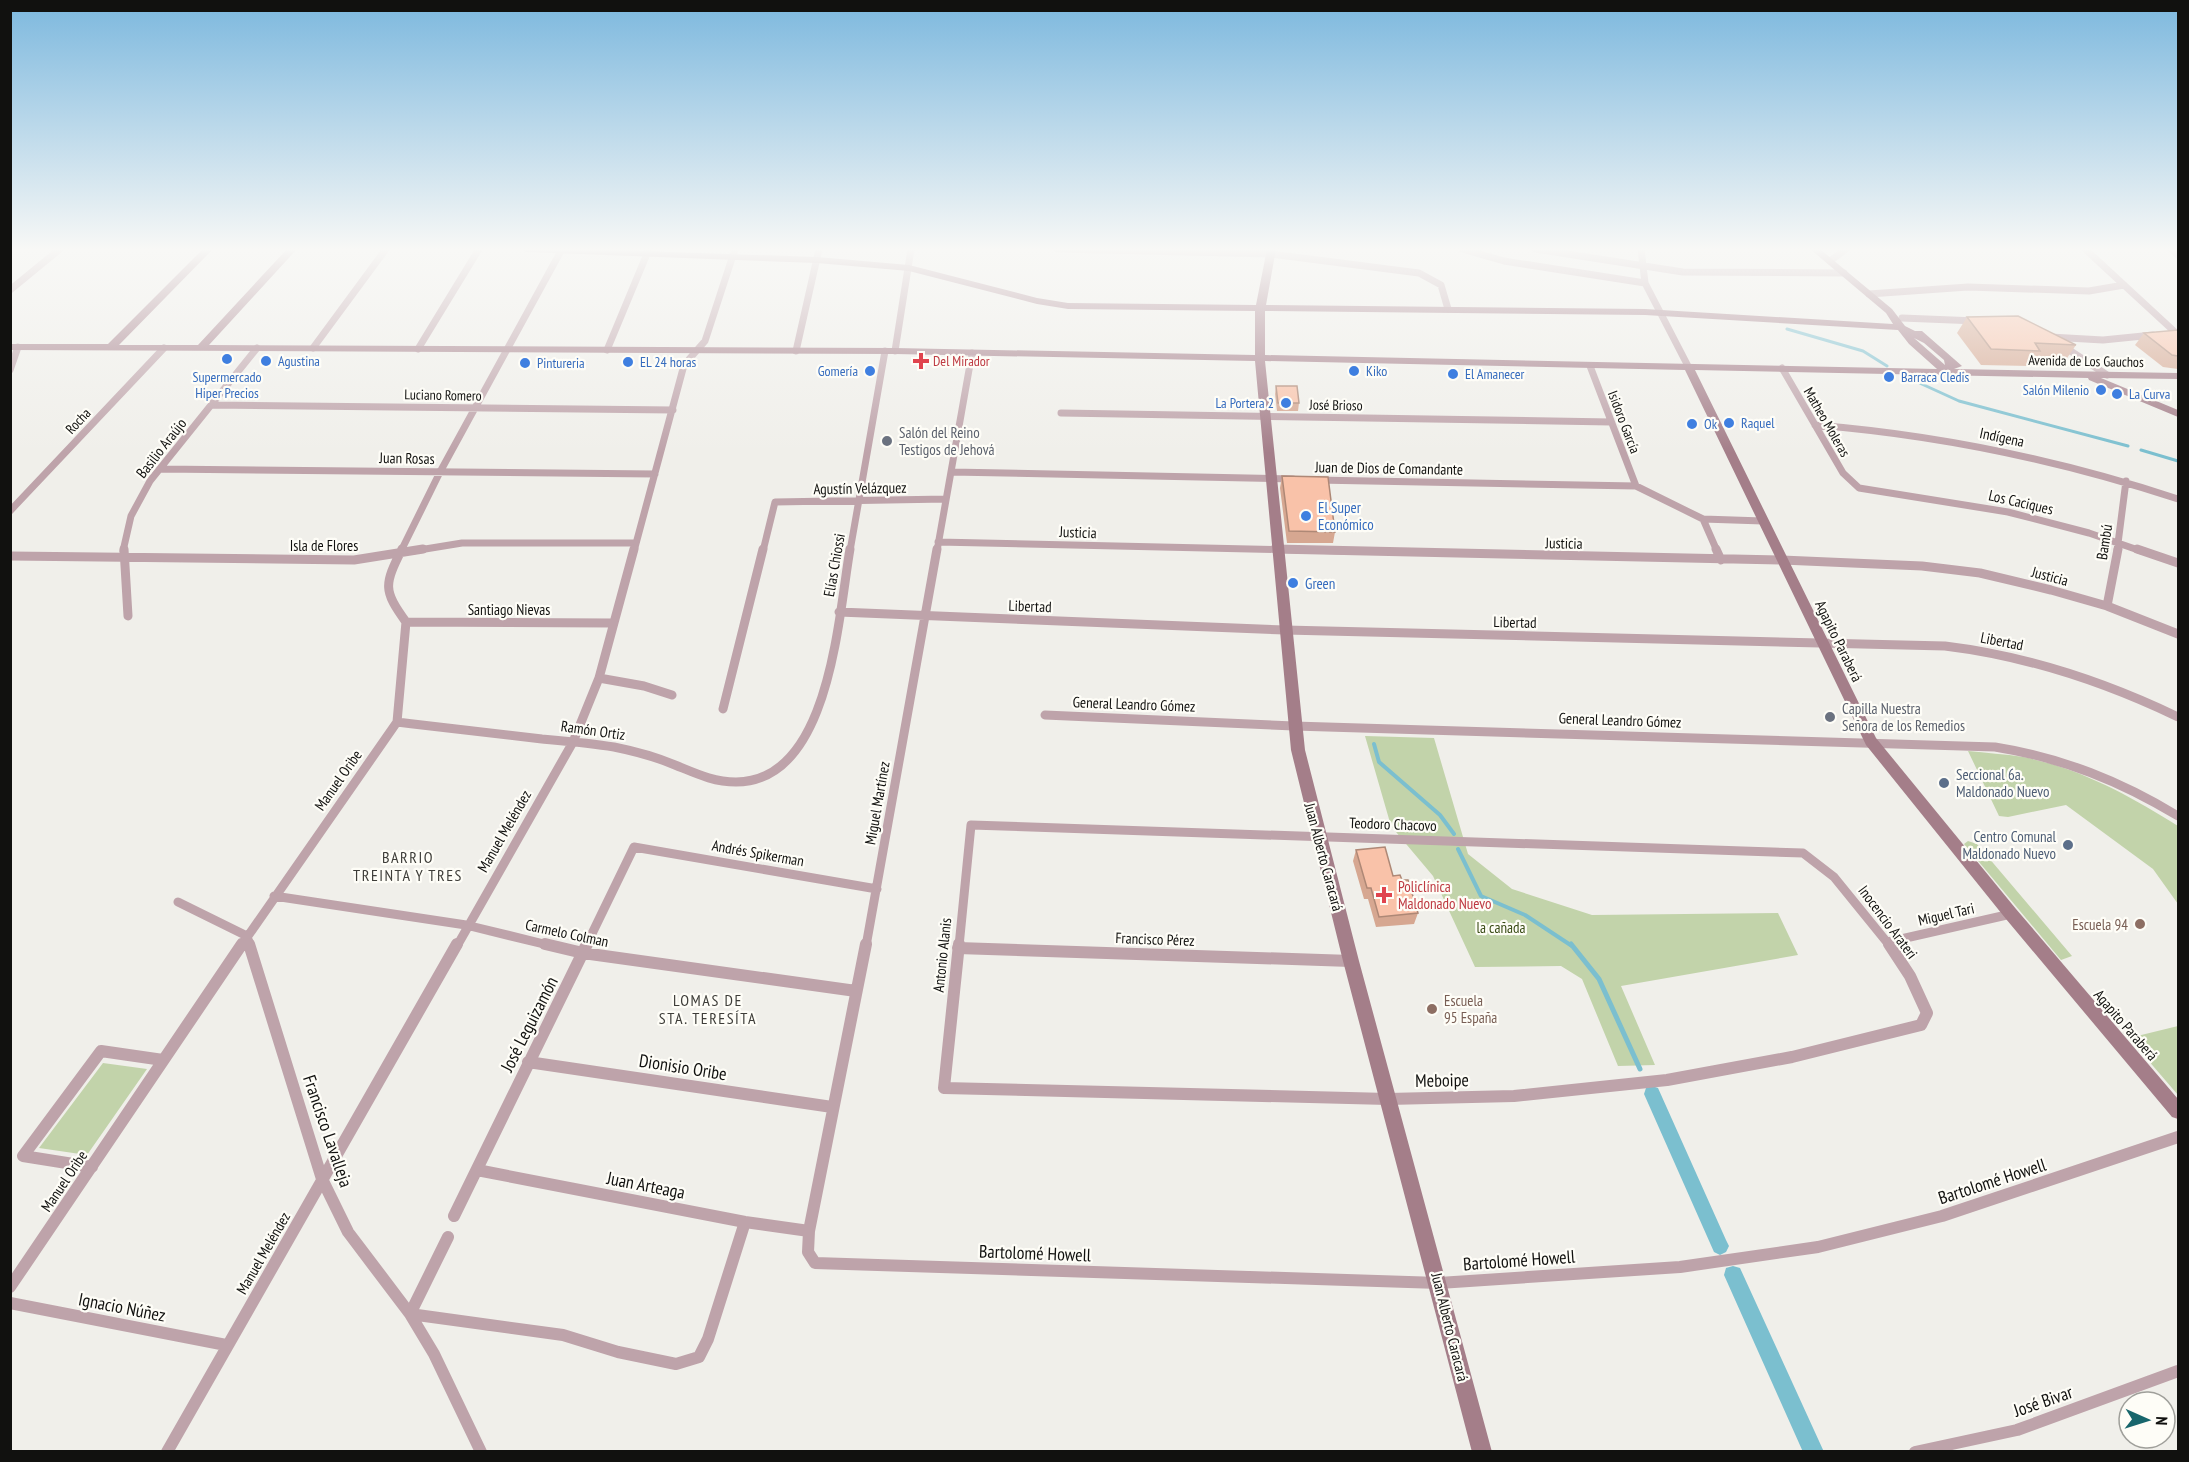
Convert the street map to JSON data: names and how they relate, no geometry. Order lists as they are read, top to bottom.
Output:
{
  "streets": {
    "street": [
      "Avenida de Los Gauchos",
      "Luciano Romero",
      "José Brioso",
      "Rocha",
      "Isidoro García",
      "Matheo Moleras",
      "Indígena",
      "Basilio Araújo",
      "Juan Rosas",
      "Juan de Dios de Comandante",
      "Agustín Velázquez",
      "Los Caciques",
      "Justicia",
      "Bambú",
      "Isla de Flores",
      "Elías Chiossi",
      "Libertad",
      "Santiago Nievas",
      "Agapito Paraberá",
      "General Leandro Gómez",
      "Ramón Ortiz",
      "Manuel Oribe",
      "Miguel Martínez",
      "Teodoro Chacovo",
      "Manuel Meléndez",
      "Andrés Spikerman",
      "Juan Alberto Caracará",
      "Miguel Tari",
      "Inocencio Arateri",
      "Carmelo Colman",
      "Francisco Pérez",
      "Antonio Alanis",
      "José Leguizamón",
      "Dionisio Oribe",
      "Meboipe",
      "Francisco Lavalleja",
      "Bartolomé Howell",
      "Juan Arteaga",
      "Ignacio Núñez",
      "José Bivar"
    ]
  },
  "crossings": [
    ["Avenida de Los Gauchos", "Rocha"],
    ["Avenida de Los Gauchos", "Isidoro García"],
    ["Avenida de Los Gauchos", "Matheo Moleras"],
    ["Avenida de Los Gauchos", "Basilio Araújo"],
    ["Avenida de Los Gauchos", "Elías Chiossi"],
    ["Avenida de Los Gauchos", "Agapito Paraberá"],
    ["Avenida de Los Gauchos", "Miguel Martínez"],
    ["Avenida de Los Gauchos", "Manuel Meléndez"],
    ["Avenida de Los Gauchos", "Juan Alberto Caracará"],
    ["Luciano Romero", "Basilio Araújo"],
    ["Luciano Romero", "Manuel Meléndez"],
    ["José Brioso", "Isidoro García"],
    ["José Brioso", "Juan Alberto Caracará"],
    ["Isidoro García", "Juan de Dios de Comandante"],
    ["Matheo Moleras", "Indígena"],
    ["Matheo Moleras", "Los Caciques"],
    ["Indígena", "Bambú"],
    ["Basilio Araújo", "Juan Rosas"],
    ["Basilio Araújo", "Isla de Flores"],
    ["Juan Rosas", "Manuel Meléndez"],
    ["Juan de Dios de Comandante", "Miguel Martínez"],
    ["Juan de Dios de Comandante", "Juan Alberto Caracará"],
    ["Agustín Velázquez", "Elías Chiossi"],
    ["Agustín Velázquez", "Miguel Martínez"],
    ["Los Caciques", "Bambú"],
    ["Justicia", "Bambú"],
    ["Justicia", "Agapito Paraberá"],
    ["Justicia", "Miguel Martínez"],
    ["Justicia", "Juan Alberto Caracará"],
    ["Isla de Flores", "Manuel Meléndez"],
    ["Elías Chiossi", "Libertad"],
    ["Elías Chiossi", "Ramón Ortiz"],
    ["Libertad", "Agapito Paraberá"],
    ["Libertad", "Miguel Martínez"],
    ["Libertad", "Juan Alberto Caracará"],
    ["Santiago Nievas", "Manuel Meléndez"],
    ["Agapito Paraberá", "General Leandro Gómez"],
    ["Agapito Paraberá", "Miguel Tari"],
    ["General Leandro Gómez", "Juan Alberto Caracará"],
    ["Ramón Ortiz", "Manuel Oribe"],
    ["Ramón Ortiz", "Manuel Meléndez"],
    ["Manuel Oribe", "Carmelo Colman"],
    ["Manuel Oribe", "Francisco Lavalleja"],
    ["Miguel Martínez", "Andrés Spikerman"],
    ["Miguel Martínez", "Carmelo Colman"],
    ["Miguel Martínez", "Dionisio Oribe"],
    ["Miguel Martínez", "Bartolomé Howell"],
    ["Miguel Martínez", "Juan Arteaga"],
    ["Teodoro Chacovo", "Juan Alberto Caracará"],
    ["Teodoro Chacovo", "Inocencio Arateri"],
    ["Teodoro Chacovo", "Antonio Alanis"],
    ["Manuel Meléndez", "Carmelo Colman"],
    ["Manuel Meléndez", "Francisco Lavalleja"],
    ["Manuel Meléndez", "Ignacio Núñez"],
    ["Andrés Spikerman", "José Leguizamón"],
    ["Juan Alberto Caracará", "Francisco Pérez"],
    ["Juan Alberto Caracará", "Meboipe"],
    ["Juan Alberto Caracará", "Bartolomé Howell"],
    ["Miguel Tari", "Inocencio Arateri"],
    ["Inocencio Arateri", "Meboipe"],
    ["Carmelo Colman", "José Leguizamón"],
    ["Francisco Pérez", "Antonio Alanis"],
    ["Antonio Alanis", "Meboipe"],
    ["José Leguizamón", "Dionisio Oribe"],
    ["José Leguizamón", "Juan Arteaga"]
  ],
  "districts": ["BARRIO TREINTA Y TRES", "LOMAS DE STA. TERESÍTA"],
  "parks": ["la cañada"],
  "places": {
    "other": [
      "Supermercado Hiper Precios",
      "Agustina",
      "EL 24 horas",
      "Pintureria",
      "Gomería",
      "Kiko",
      "El Amanecer",
      "Barraca Cledis",
      "Salón Milenio",
      "La Curva",
      "La Portera 2",
      "Raquel",
      "Ok",
      "Salón del Reino Testigos de Jehová",
      "El Super Económico",
      "Green",
      "Capilla Nuestra Señora de los Remedios",
      "Seccional 6a. Maldonado Nuevo",
      "Centro Comunal Maldonado Nuevo",
      "Escuela 94",
      "Escuela 95 España"
    ],
    "health": ["Del Mirador", "Policlínica Maldonado Nuevo"]
  },
  "north": "right"
}
